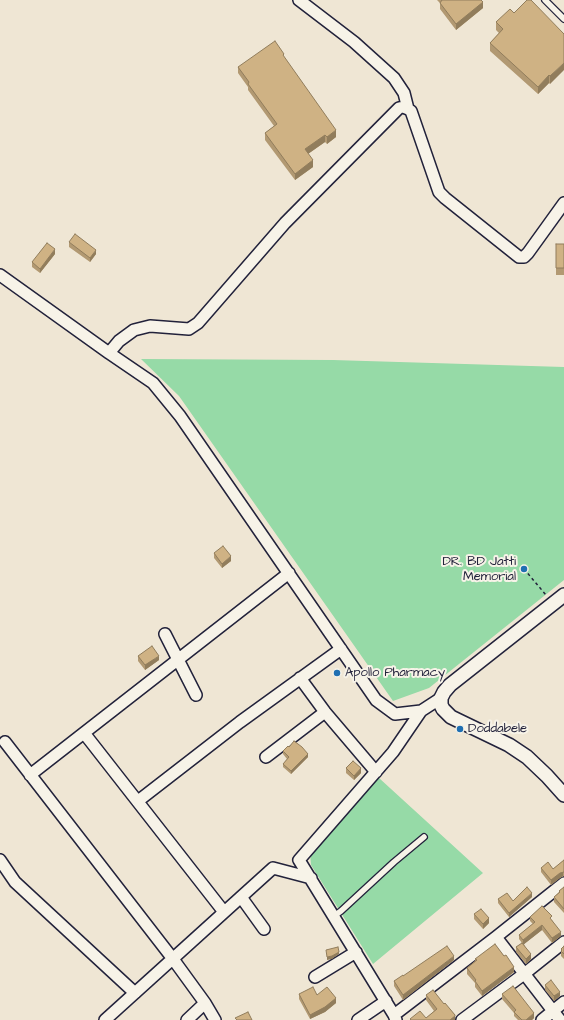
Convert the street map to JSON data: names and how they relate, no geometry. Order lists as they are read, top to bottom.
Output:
{
  "places": ["DR. BD Jatti Memorial", "Apollo Pharmacy", "Doddabele"]
}
